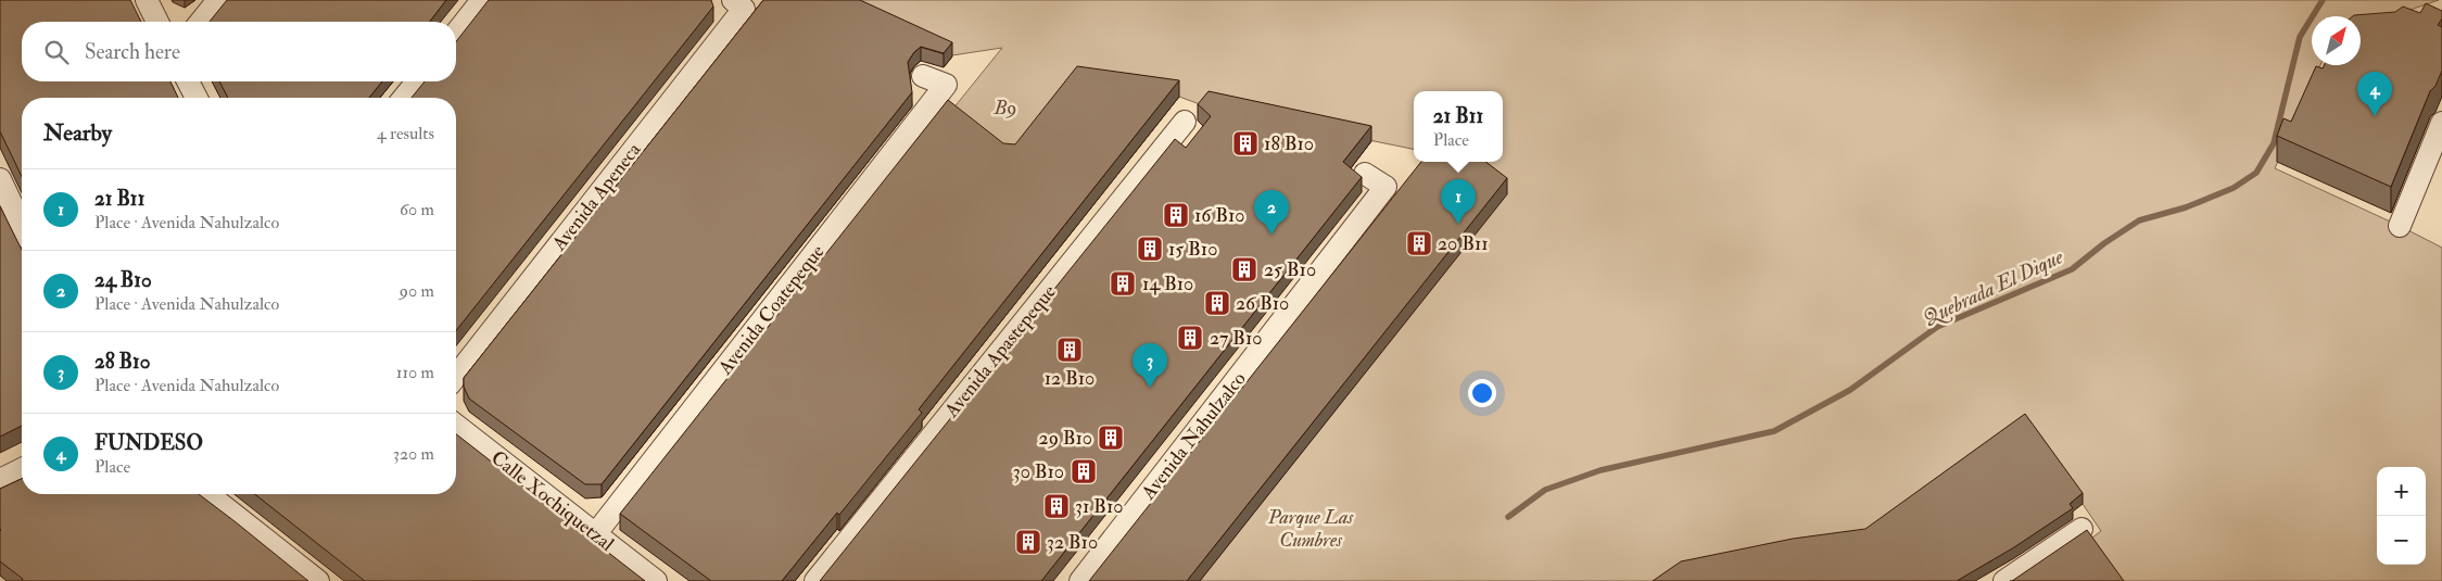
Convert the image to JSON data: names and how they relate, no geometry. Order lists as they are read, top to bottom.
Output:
{
  "streets": {
    "street": [
      "Avenida Apeneca",
      "Avenida Coatepeque",
      "Avenida Apastepeque",
      "Avenida Nahulzalco",
      "Calle Xochiquetzal"
    ]
  },
  "crossings": [
    ["Avenida Coatepeque", "Calle Xochiquetzal"]
  ],
  "water": ["Quebrada El Dique"],
  "parks": ["B9", "Parque Las Cumbres"],
  "places": {
    "building": [
      "18 B10",
      "16 B10",
      "20 B11",
      "15 B10",
      "25 B10",
      "14 B10",
      "26 B10",
      "27 B10",
      "12 B10",
      "29 B10",
      "30 B10",
      "31 B10",
      "32 B10"
    ]
  },
  "north": "top right",
  "page": {
    "search": "Search here",
    "pins": [
      "4",
      "1",
      "2",
      "3"
    ],
    "popup": ["21 B11", "Place"],
    "heading": ["Nearby", "4 results"],
    "list": [
      {
        "mark": "1",
        "name": "21 B11",
        "note": "Place · Avenida Nahulzalco",
        "value": "60 m"
      },
      {
        "mark": "2",
        "name": "24 B10",
        "note": "Place · Avenida Nahulzalco",
        "value": "90 m"
      },
      {
        "mark": "3",
        "name": "28 B10",
        "note": "Place · Avenida Nahulzalco",
        "value": "110 m"
      },
      {
        "mark": "4",
        "name": "FUNDESO",
        "note": "Place",
        "value": "320 m"
      }
    ],
    "map_buttons": ["+", "−"]
  }
}
